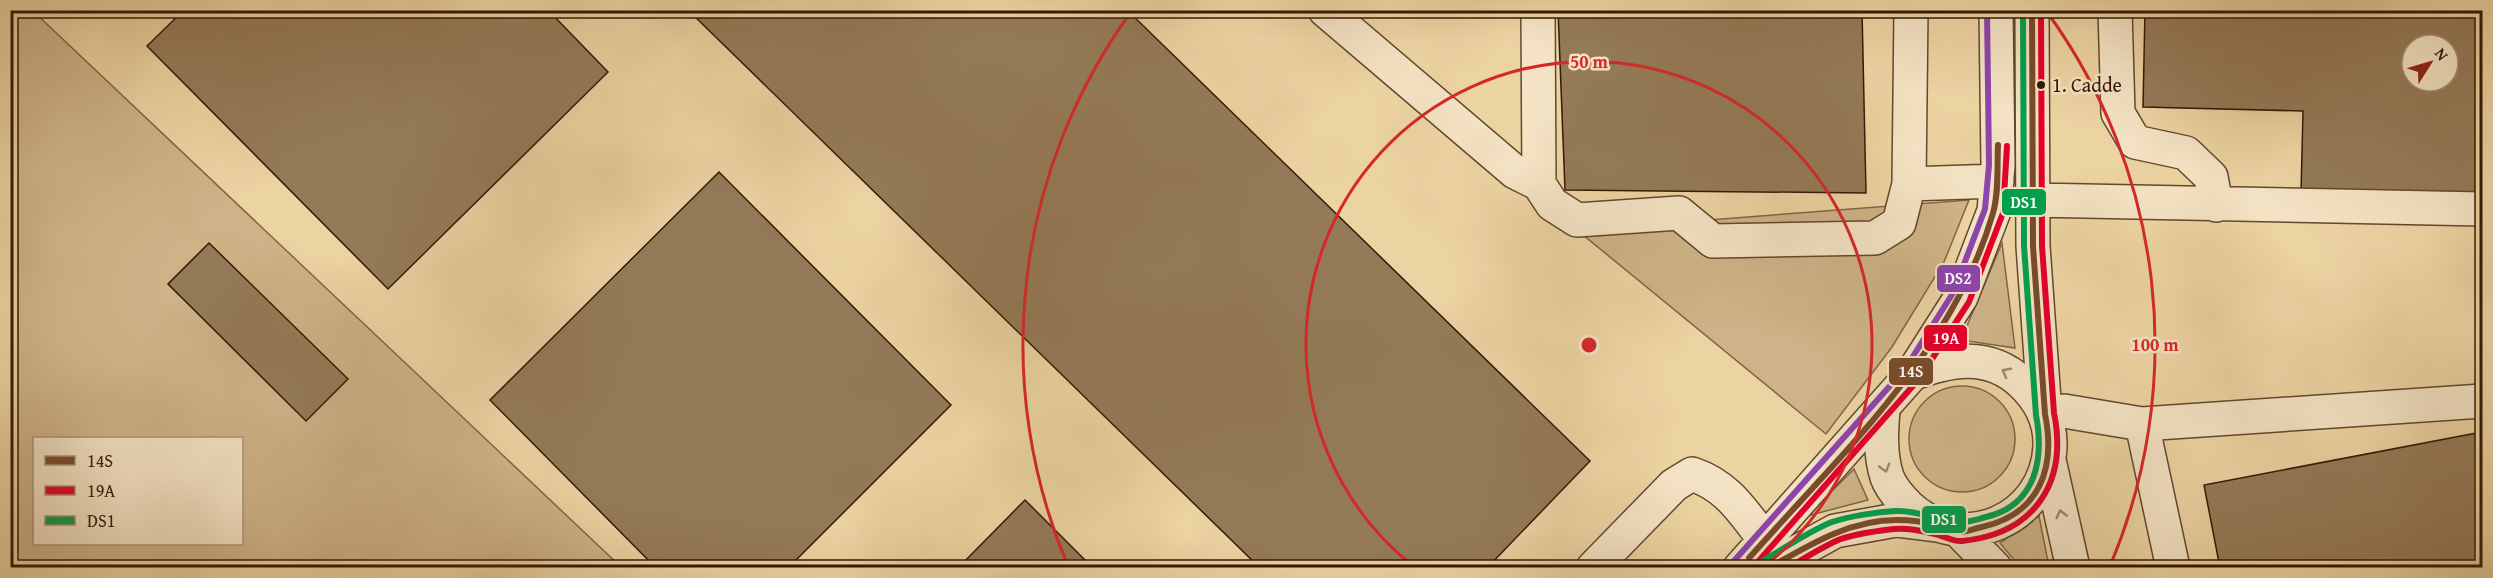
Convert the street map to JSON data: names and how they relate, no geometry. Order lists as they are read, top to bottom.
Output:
{
  "places": ["1. Cadde"],
  "lines": [
    "transit line 14S",
    "transit line 19A",
    "transit line DS1",
    "transit line DS2"
  ],
  "legend": ["14S", "19A", "DS1"],
  "north": "top right",
  "rings": ["50 m", "100 m"]
}
